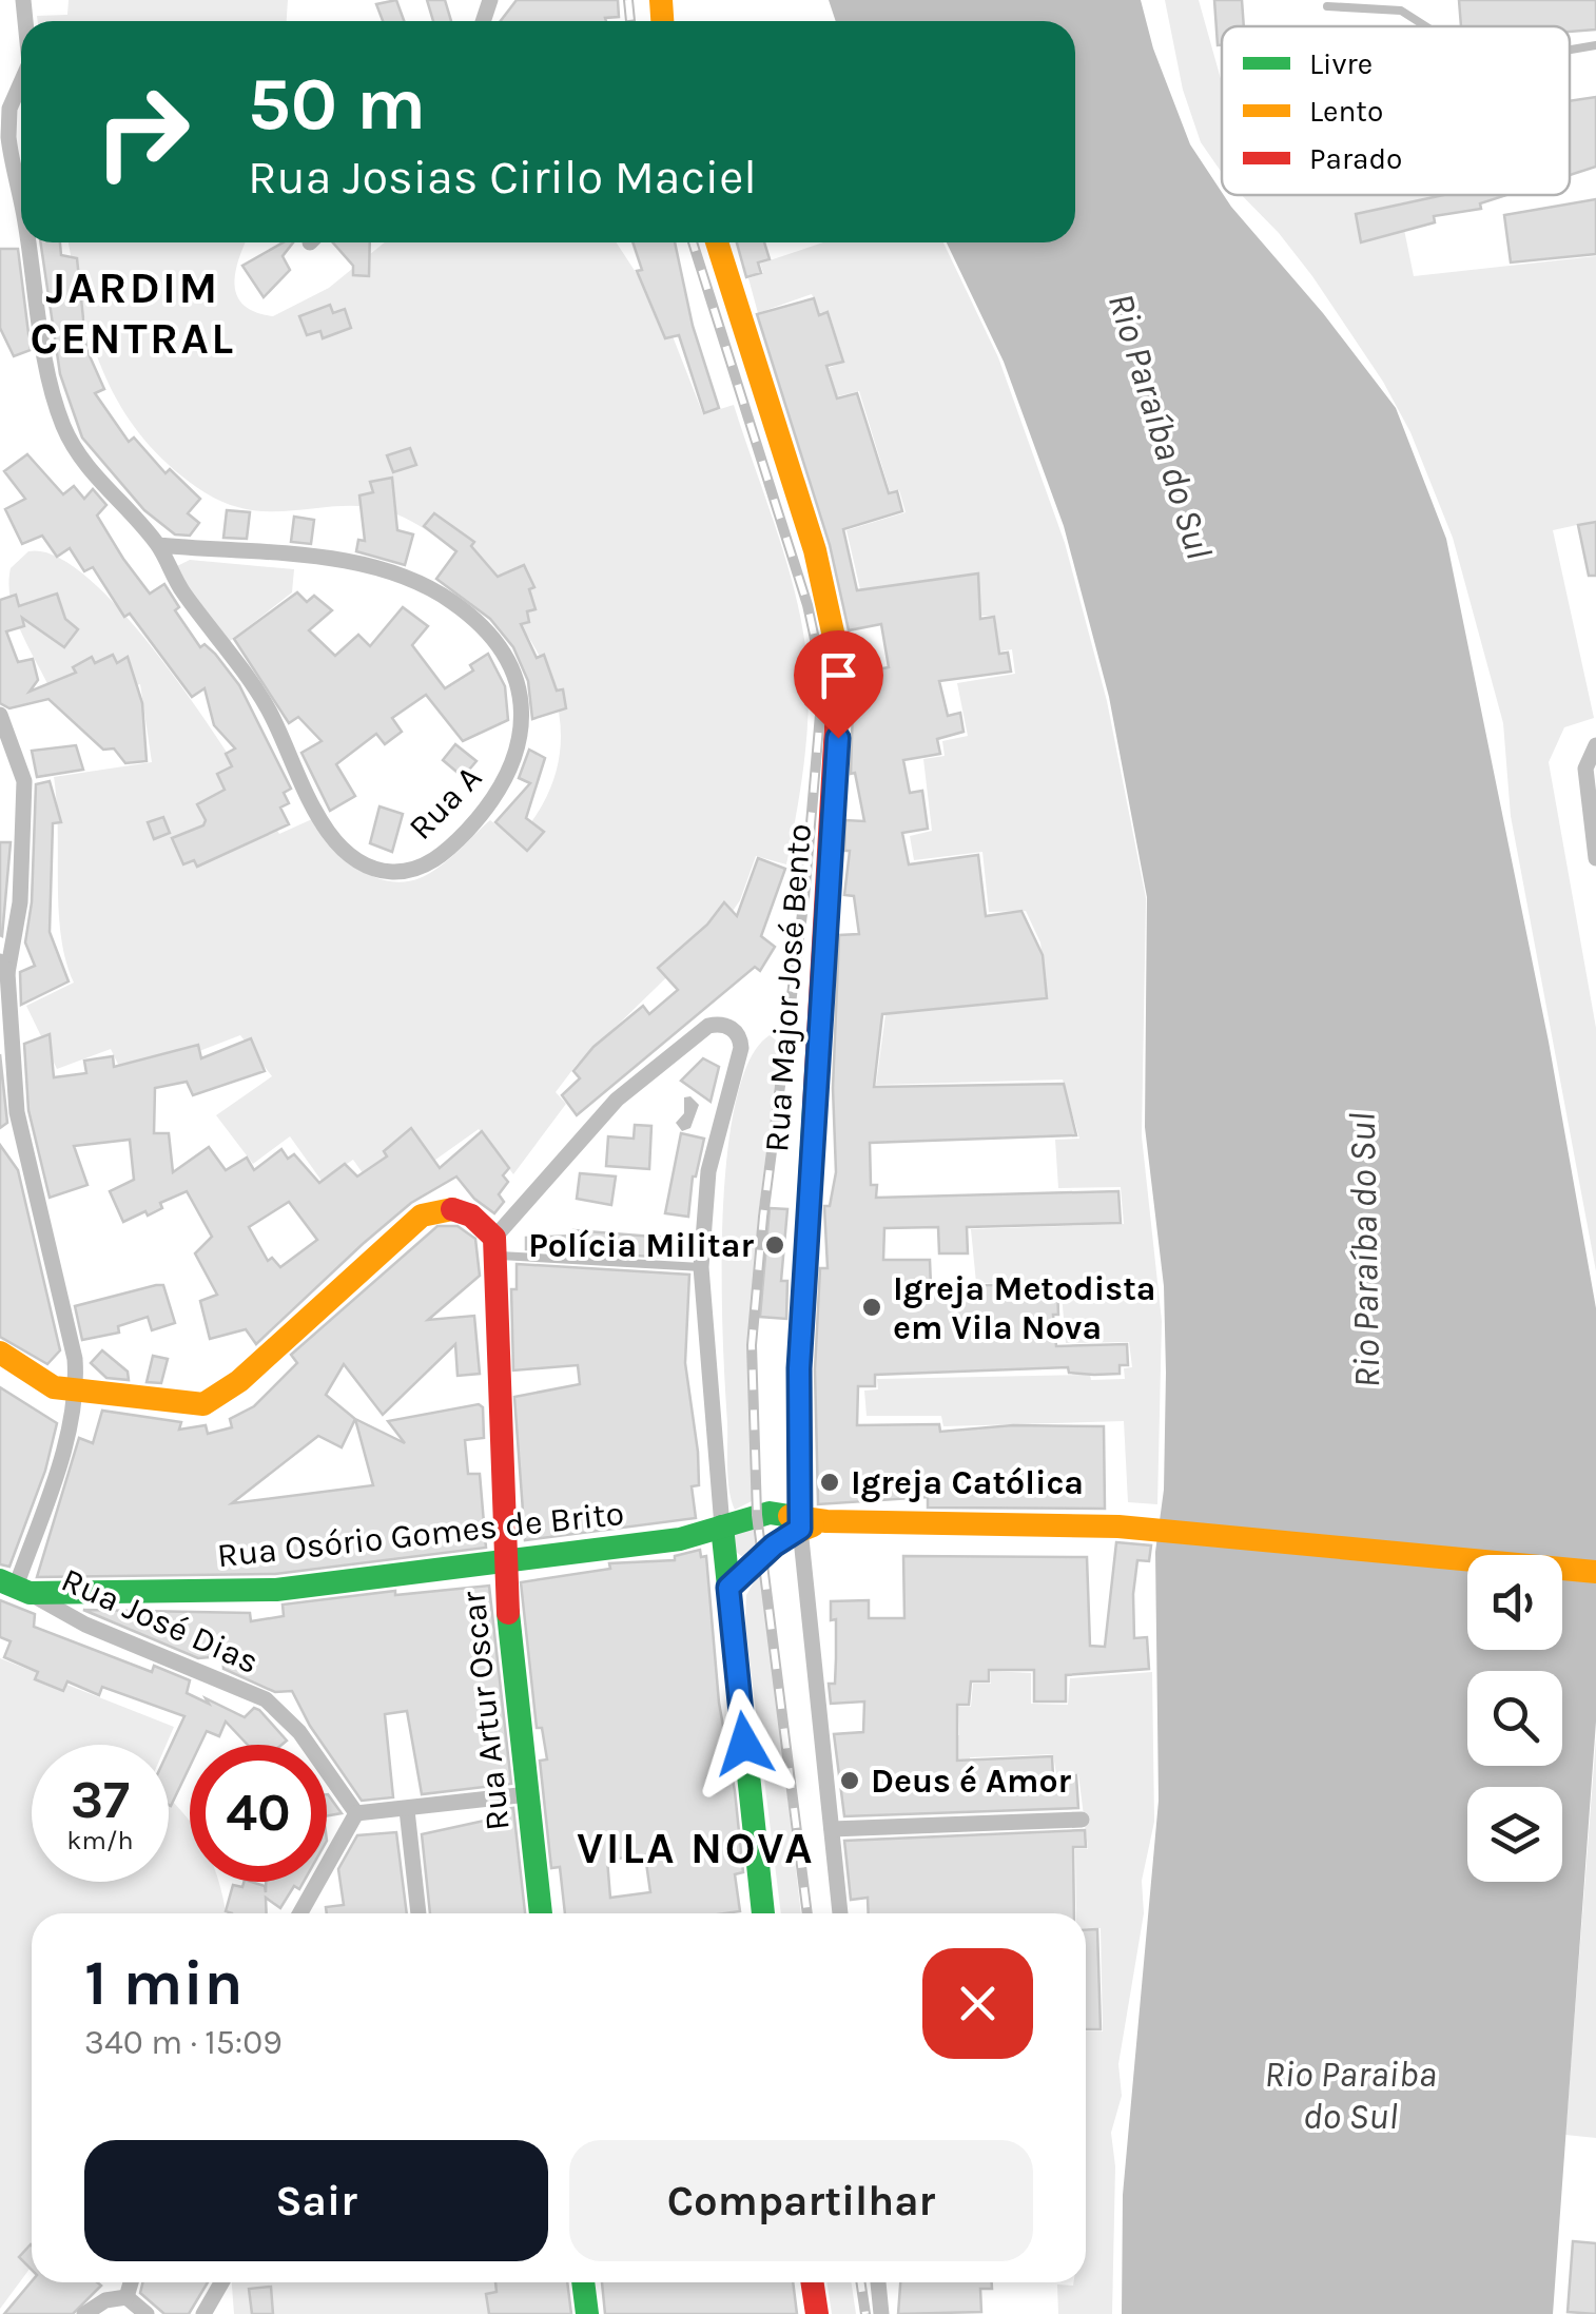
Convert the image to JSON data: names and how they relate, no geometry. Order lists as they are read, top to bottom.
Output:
{
  "streets": {
    "street": [
      "Rua A",
      "Rua Major José Bento",
      "Rua Osório Gomes de Brito",
      "Rua José Dias",
      "Rua Artur Oscar"
    ]
  },
  "crossings": [
    ["Rua Major José Bento", "Rua Osório Gomes de Brito"],
    ["Rua Osório Gomes de Brito", "Rua José Dias"],
    ["Rua Osório Gomes de Brito", "Rua Artur Oscar"]
  ],
  "districts": ["JARDIM CENTRAL", "VILA NOVA"],
  "water": ["Rio Paraíba do Sul", "Rio Paraiba do Sul"],
  "places": [
    "Polícia Militar",
    "Igreja Metodista em Vila Nova",
    "Igreja Católica",
    "Deus é Amor"
  ],
  "legend": ["Livre", "Lento", "Parado"],
  "page": {
    "turn": ["50 m", "Rua Josias Cirilo Maciel"],
    "speed": "37 km/h",
    "limit": "40",
    "heading": ["1 min", "340 m · 15:09"],
    "buttons": ["Sair", "Compartilhar"]
  }
}
